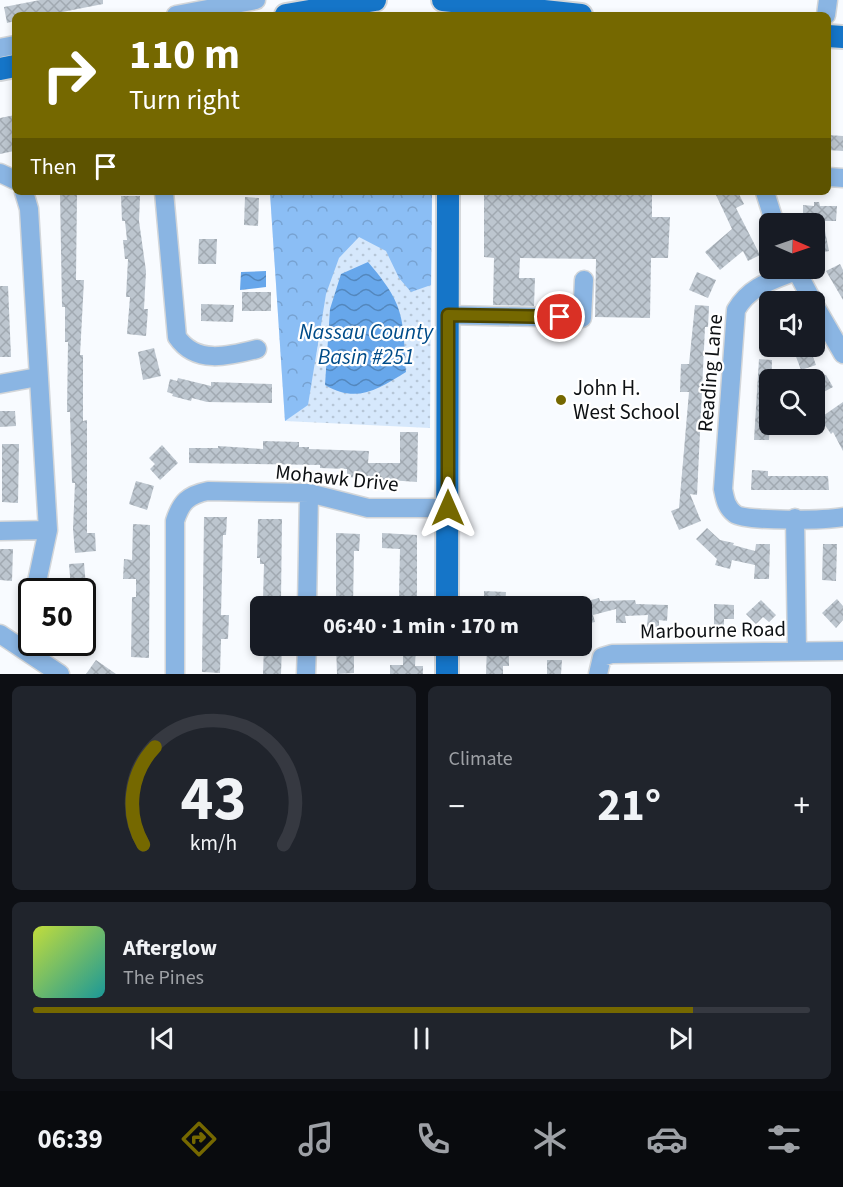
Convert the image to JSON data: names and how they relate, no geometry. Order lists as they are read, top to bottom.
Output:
{
  "streets": {
    "street": ["Reading Lane", "Mohawk Drive", "Marbourne Road"]
  },
  "water": ["Nassau County Basin #251"],
  "places": ["John H. West School"],
  "north": "right",
  "page": {
    "turn": ["110 m", "Turn right"],
    "then": "Then",
    "limit": "50",
    "trip": "06:40 · 1 min · 170 m",
    "tile": "Climate",
    "heat": ["−", "21°", "+"],
    "song": ["Afterglow", "The Pines"],
    "tabs": "06:39",
    "gauge": ["43", "km/h"]
  }
}
